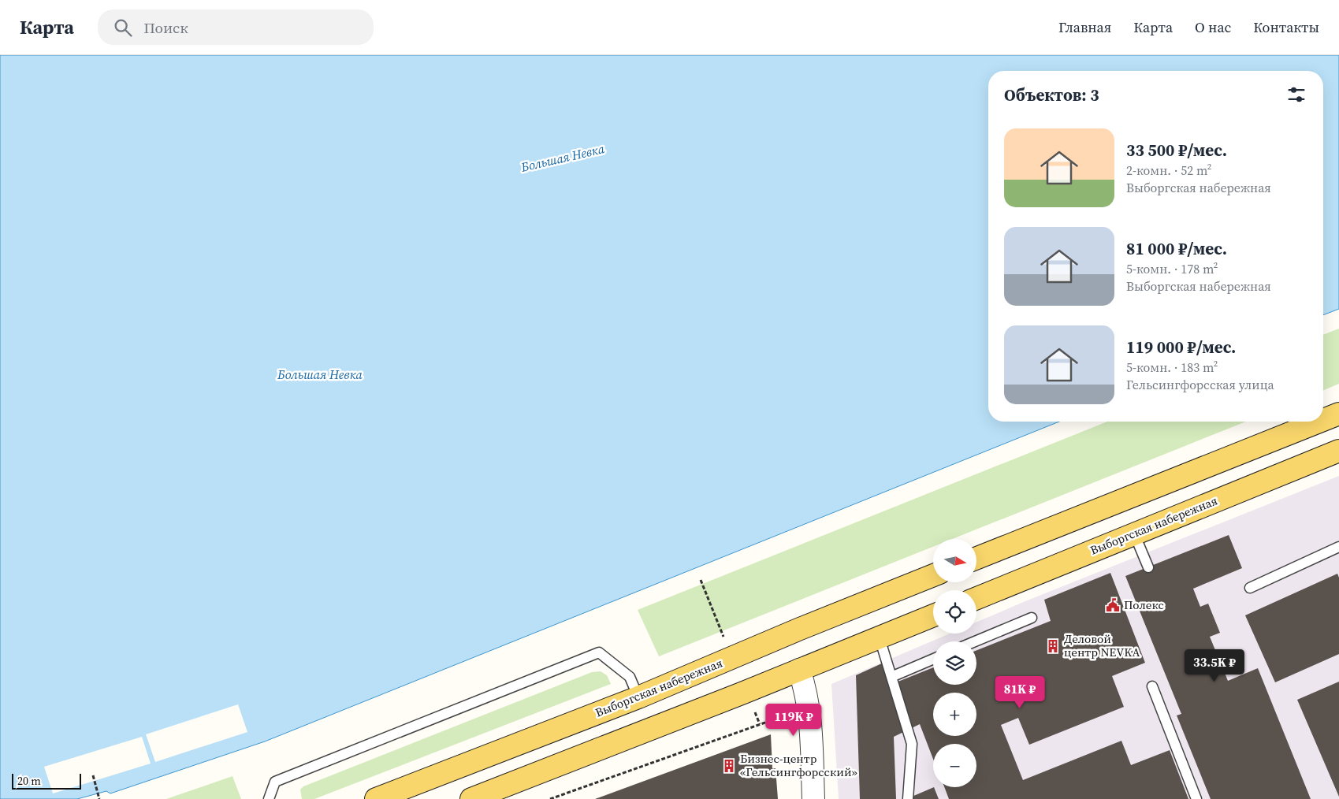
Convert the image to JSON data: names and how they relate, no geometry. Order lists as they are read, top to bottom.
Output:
{
  "streets": {
    "main road": ["Выборгская набережная"]
  },
  "water": ["Большая Невка"],
  "places": {
    "public building": ["Полекс"],
    "building": ["Деловой центр NEVKA", "Бизнес-центр «Гельсингфорсский»"]
  },
  "scale_bar": "20 m",
  "north": "right",
  "page": {
    "header": "Карта",
    "search": "Поиск",
    "nav": [
      "Главная",
      "Карта",
      "О нас",
      "Контакты"
    ],
    "heading": "Объектов: 3",
    "list": [
      {
        "name": "33 500 ₽/мес.",
        "note": "2-комн. · 52 m² · Выборгская набережная"
      },
      {
        "name": "81 000 ₽/мес.",
        "note": "5-комн. · 178 m² · Выборгская набережная"
      },
      {
        "name": "119 000 ₽/мес.",
        "note": "5-комн. · 183 m² · Гельсингфорсская улица"
      }
    ],
    "map_buttons": ["+", "−"],
    "price": ["33.5K ₽", "81K ₽", "119K ₽"],
    "scale": "20 m"
  }
}
